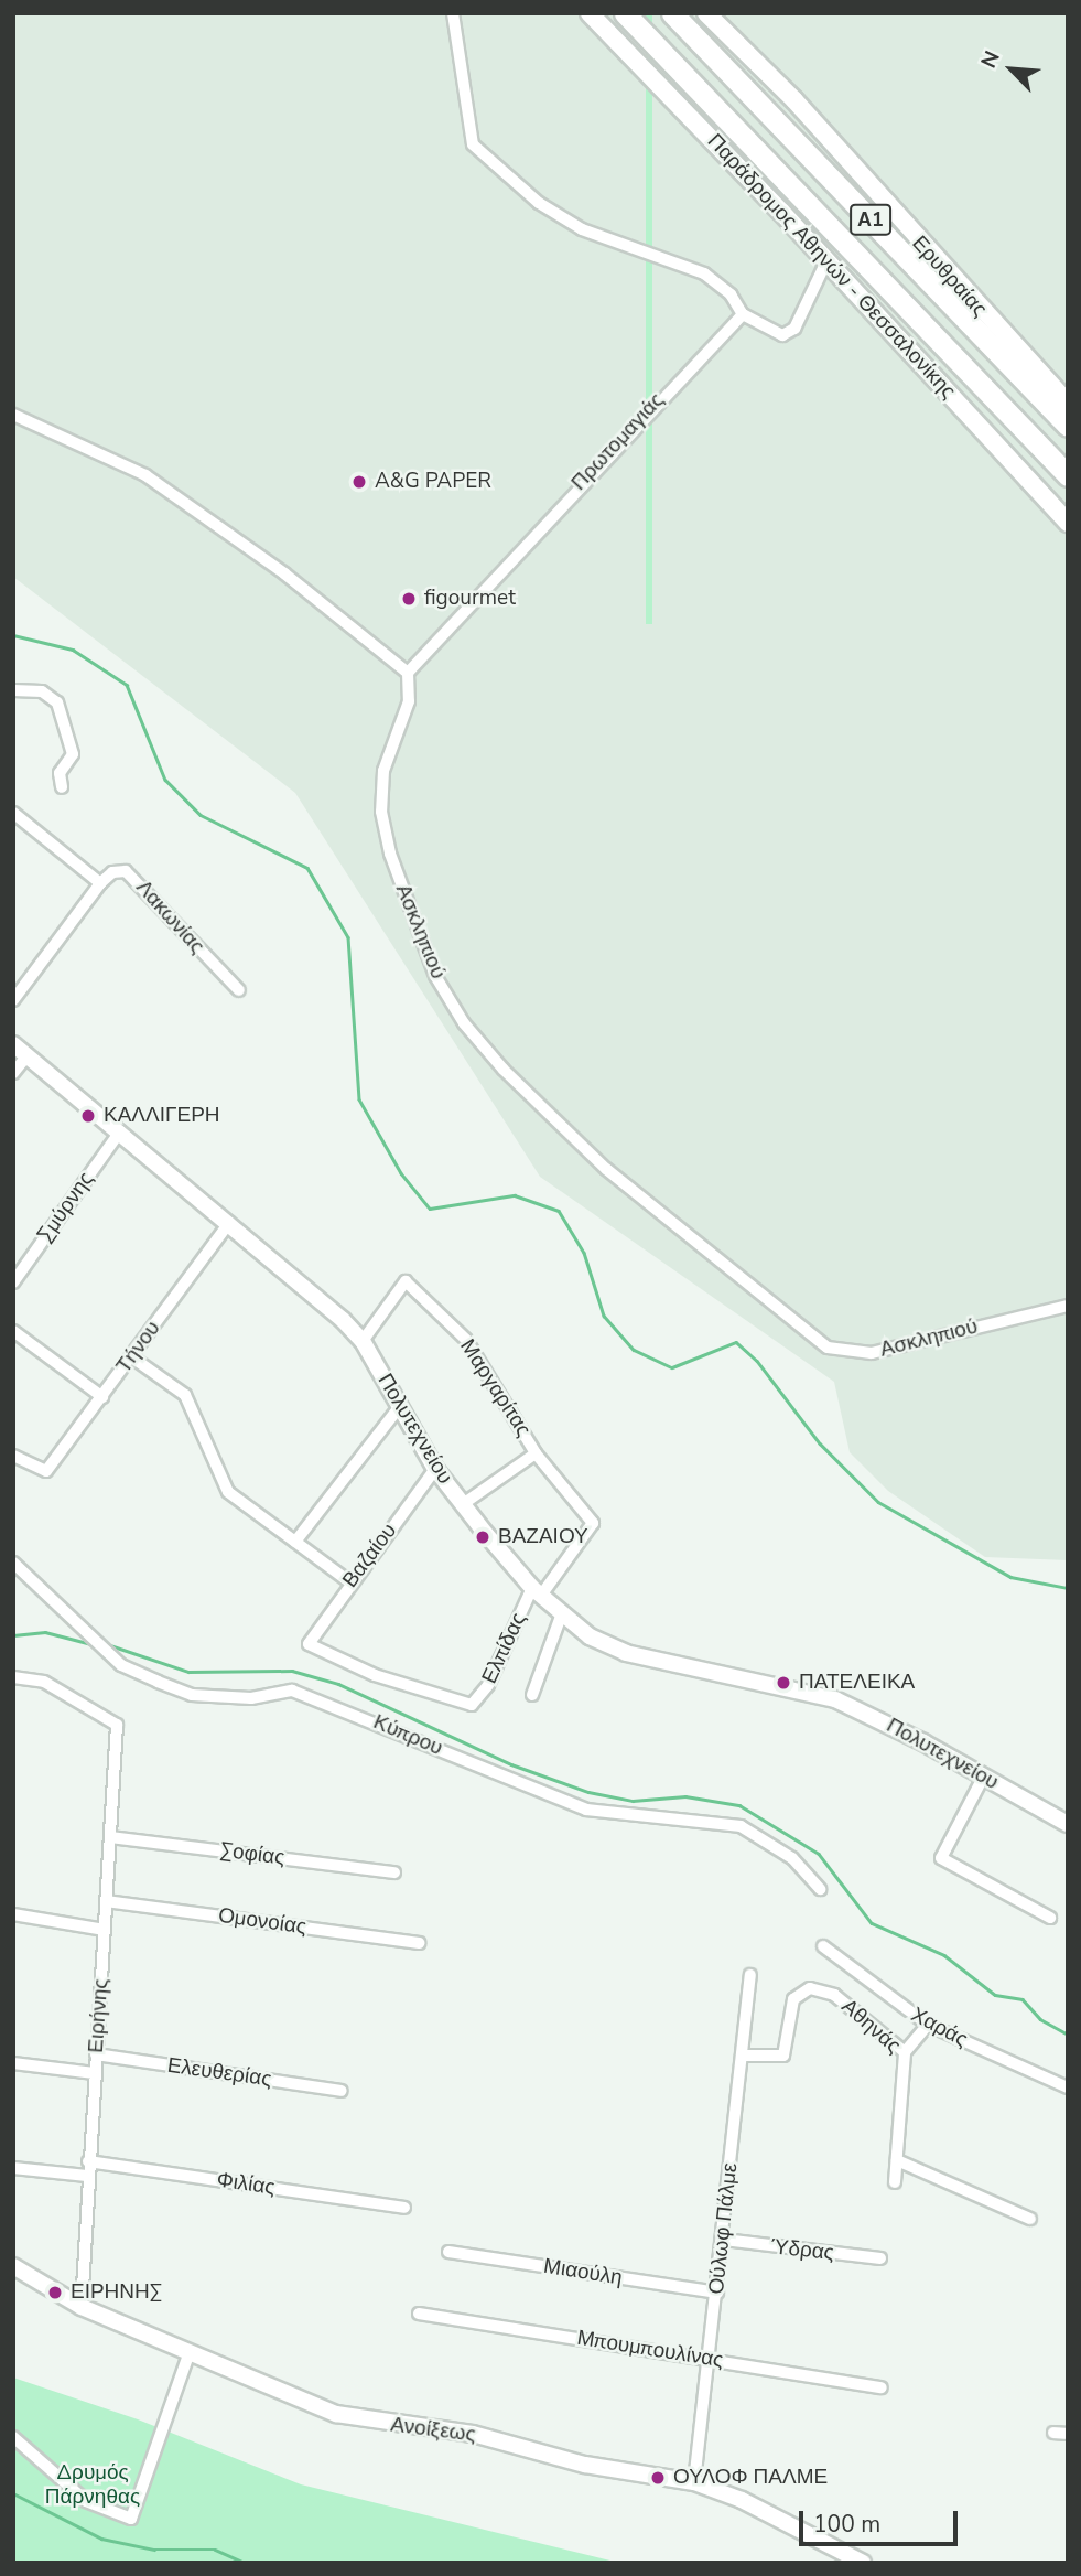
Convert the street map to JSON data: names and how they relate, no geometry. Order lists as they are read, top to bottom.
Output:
{
  "streets": {
    "highway": ["Α1"],
    "main road": ["Παράδρομος Αθηνών - Θεσσαλονίκης", "Ερυθραίας"],
    "street": [
      "Πρωτομαγιάς",
      "Λακωνίας",
      "Ασκληπιού",
      "Σμύρνης",
      "Τήνου",
      "Μαργαρίτας",
      "Πολυτεχνείου",
      "Βαζαίου",
      "Ελπίδας",
      "Κύπρου",
      "Σοφίας",
      "Ομονοίας",
      "Ειρήνης",
      "Αθηνάς",
      "Χαράς",
      "Ελευθερίας",
      "Φιλίας",
      "Ούλωφ Πάλμε",
      "Ύδρας",
      "Μιαούλη",
      "Μπουμπουλίνας",
      "Ανοίξεως"
    ]
  },
  "crossings": [
    ["Πρωτομαγιάς", "Ασκληπιού"],
    ["Σμύρνης", "Πολυτεχνείου"],
    ["Τήνου", "Πολυτεχνείου"],
    ["Μαργαρίτας", "Πολυτεχνείου"],
    ["Μαργαρίτας", "Ελπίδας"],
    ["Πολυτεχνείου", "Βαζαίου"],
    ["Πολυτεχνείου", "Ελπίδας"],
    ["Βαζαίου", "Ελπίδας"],
    ["Σοφίας", "Ειρήνης"],
    ["Ομονοίας", "Ειρήνης"],
    ["Ειρήνης", "Ελευθερίας"],
    ["Ειρήνης", "Φιλίας"],
    ["Ειρήνης", "Ανοίξεως"],
    ["Αθηνάς", "Ούλωφ Πάλμε"],
    ["Ούλωφ Πάλμε", "Ύδρας"],
    ["Ούλωφ Πάλμε", "Μιαούλη"],
    ["Ούλωφ Πάλμε", "Μπουμπουλίνας"],
    ["Ούλωφ Πάλμε", "Ανοίξεως"]
  ],
  "parks": ["Δρυμός Πάρνηθας"],
  "places": [
    "A&G PAPER",
    "figourmet",
    "ΚΑΛΛΙΓΕΡΗ",
    "ΒΑΖΑΙΟΥ",
    "ΠΑΤΕΛΕΙΚΑ",
    "ΕΙΡΗΝΗΣ",
    "ΟΥΛΟΦ ΠΑΛΜΕ"
  ],
  "scale_bar": "100 m",
  "north": "top left"
}
